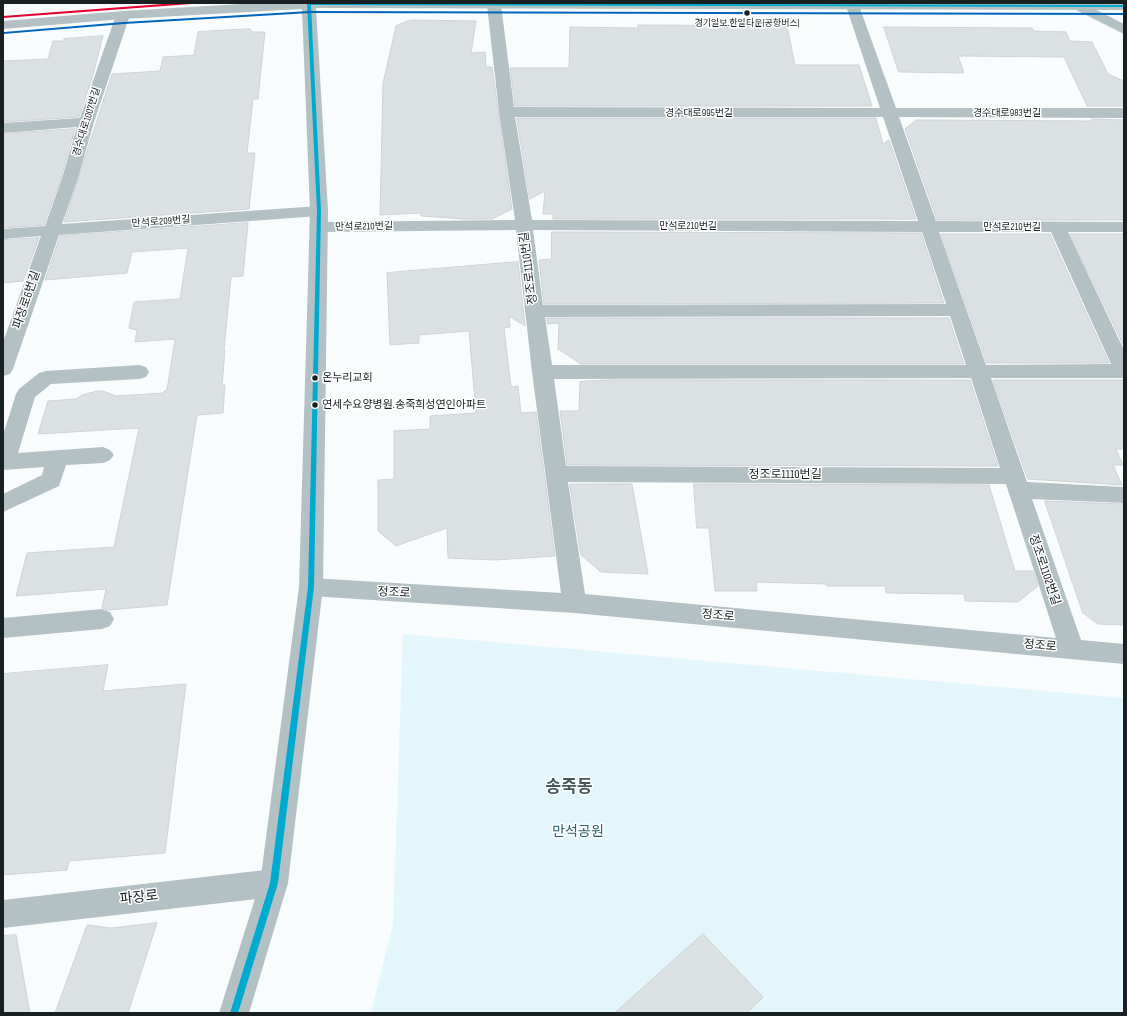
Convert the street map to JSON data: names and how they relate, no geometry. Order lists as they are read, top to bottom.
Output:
{
  "streets": {
    "street": [
      "경수대로995번길",
      "경수대로983번길",
      "경수대로1007번길",
      "만석로209번길",
      "만석로210번길",
      "정조로1110번길",
      "파장로6번길",
      "정조로1102번길",
      "정조로",
      "파장로"
    ]
  },
  "crossings": [
    ["경수대로995번길", "경수대로983번길"],
    ["경수대로1007번길", "만석로209번길"],
    ["경수대로1007번길", "파장로6번길"],
    ["만석로209번길", "만석로210번길"],
    ["만석로209번길", "파장로6번길"],
    ["만석로210번길", "정조로1110번길"],
    ["만석로210번길", "정조로1102번길"],
    ["정조로1110번길", "정조로1102번길"],
    ["정조로1110번길", "정조로"],
    ["정조로1102번길", "정조로"]
  ],
  "districts": ["송죽동"],
  "parks": ["만석공원"],
  "places": ["경기일보.한일타운(공항버스)", "온누리교회", "연세수요양병원.송죽희성연인아파트"]
}
